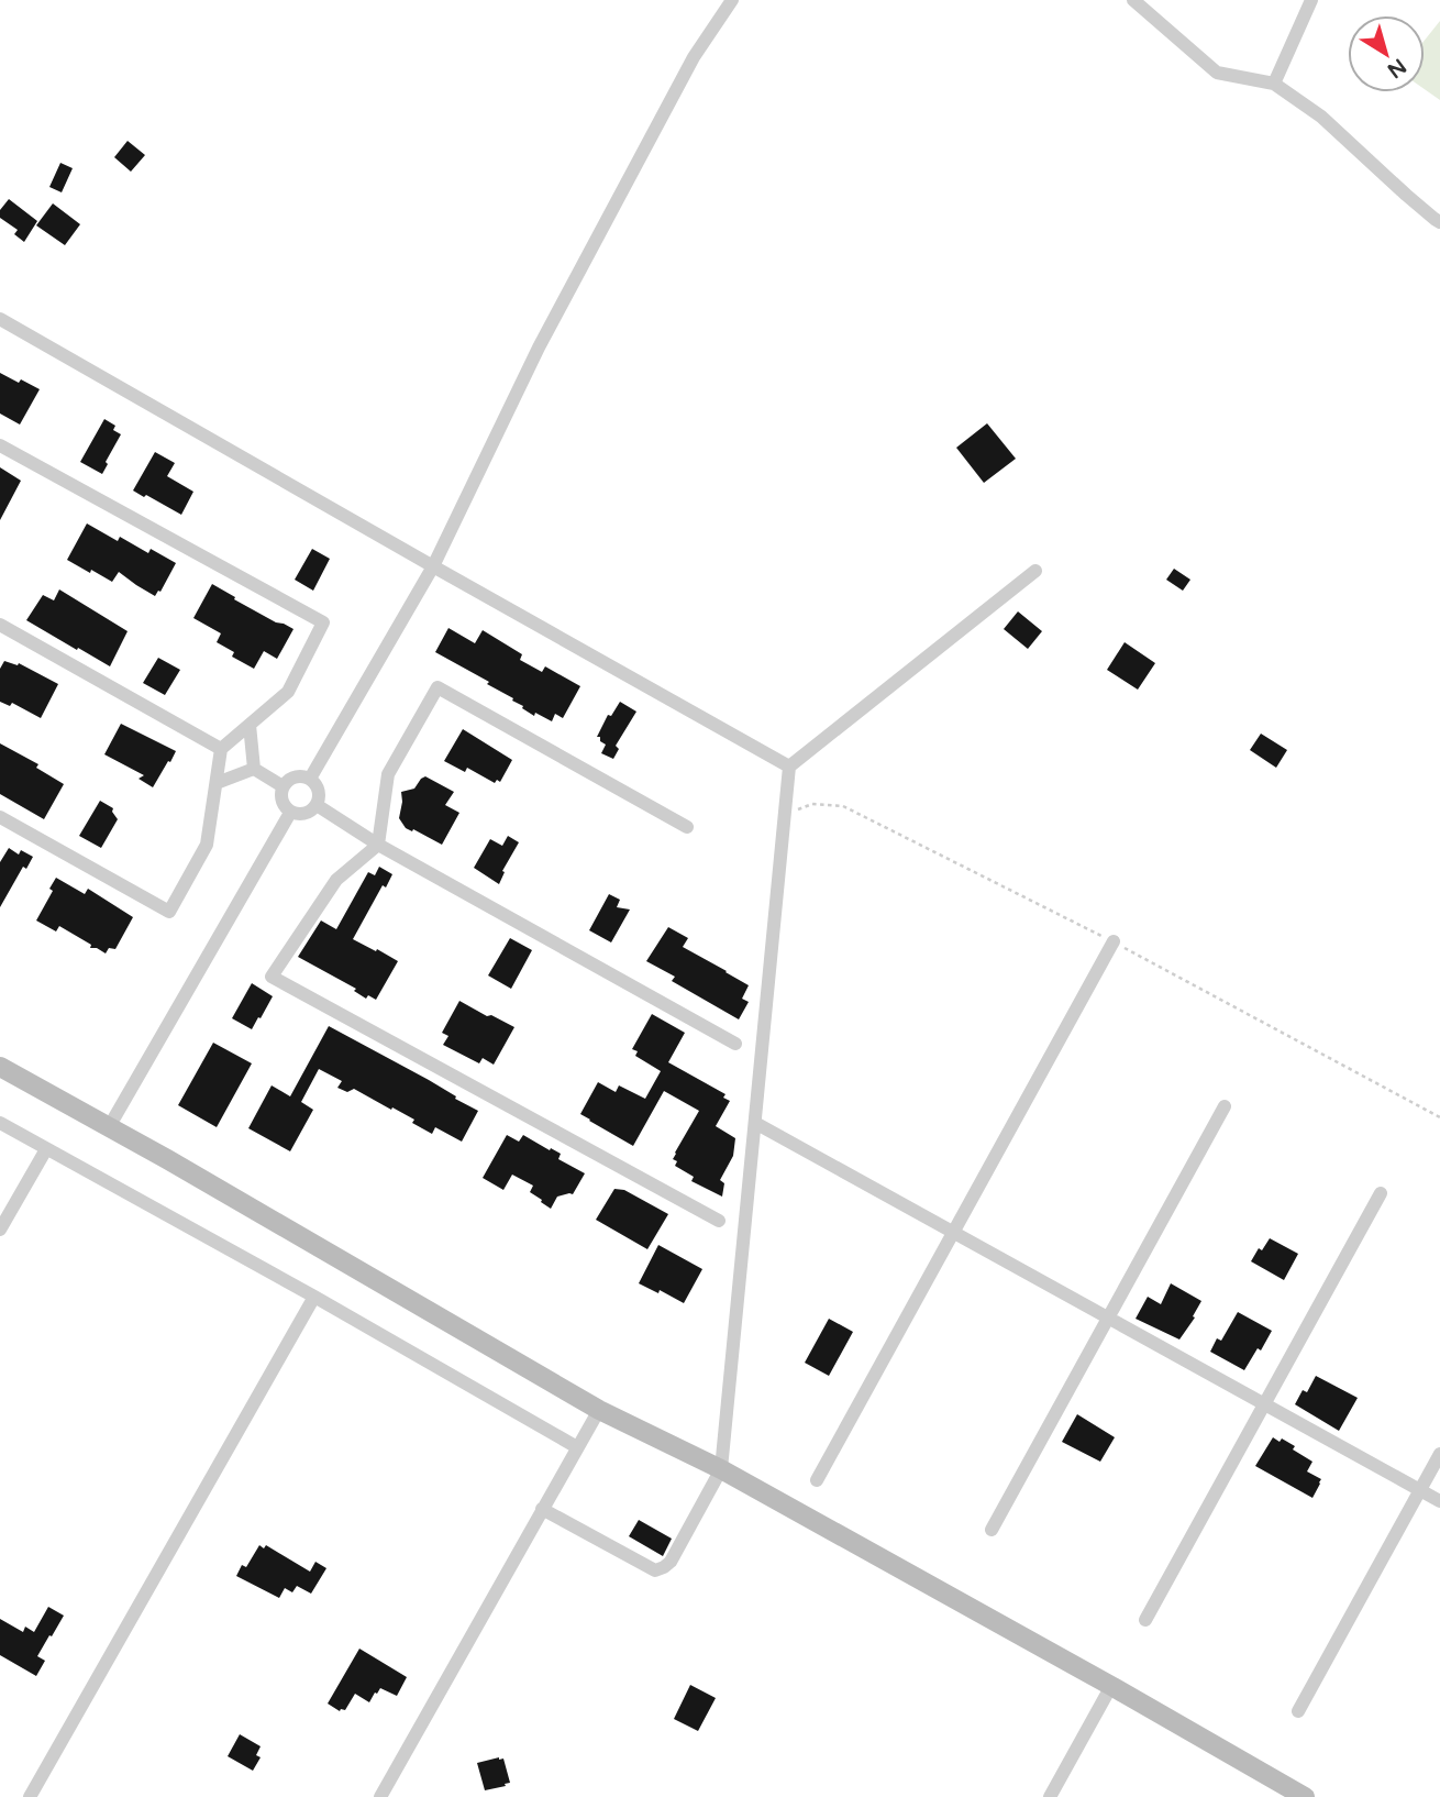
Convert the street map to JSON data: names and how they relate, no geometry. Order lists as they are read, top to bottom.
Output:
{
  "north": "bottom right"
}
